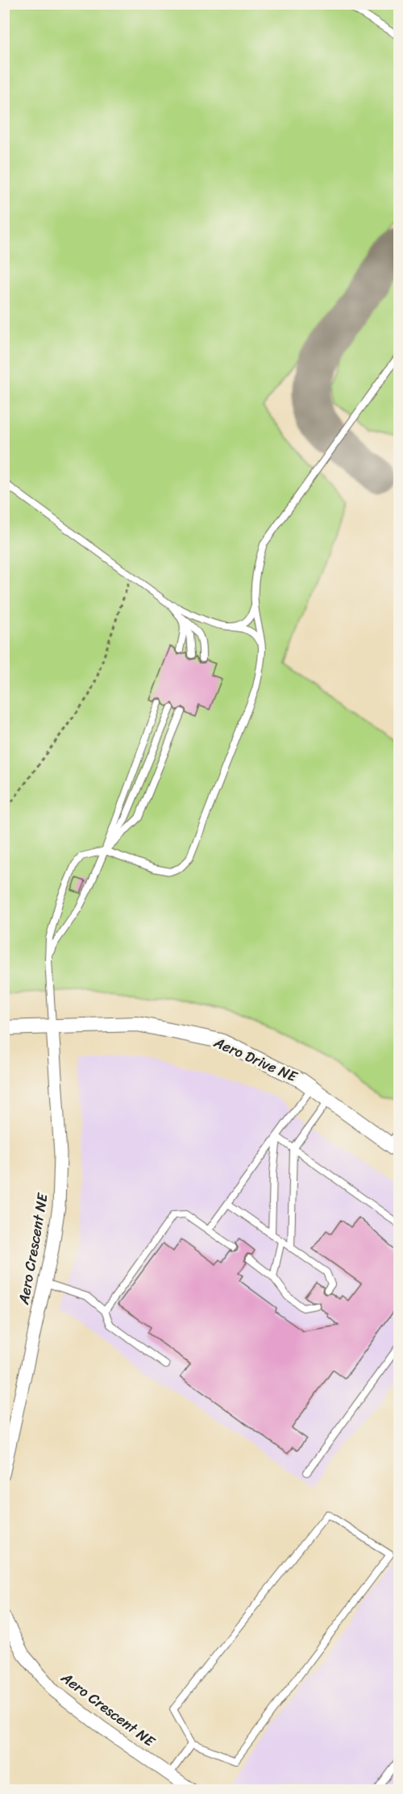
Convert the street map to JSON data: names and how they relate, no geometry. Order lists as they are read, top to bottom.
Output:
{
  "streets": {
    "street": ["Aero Drive NE", "Aero Crescent NE"]
  },
  "crossings": [
    ["Aero Drive NE", "Aero Crescent NE"]
  ]
}
